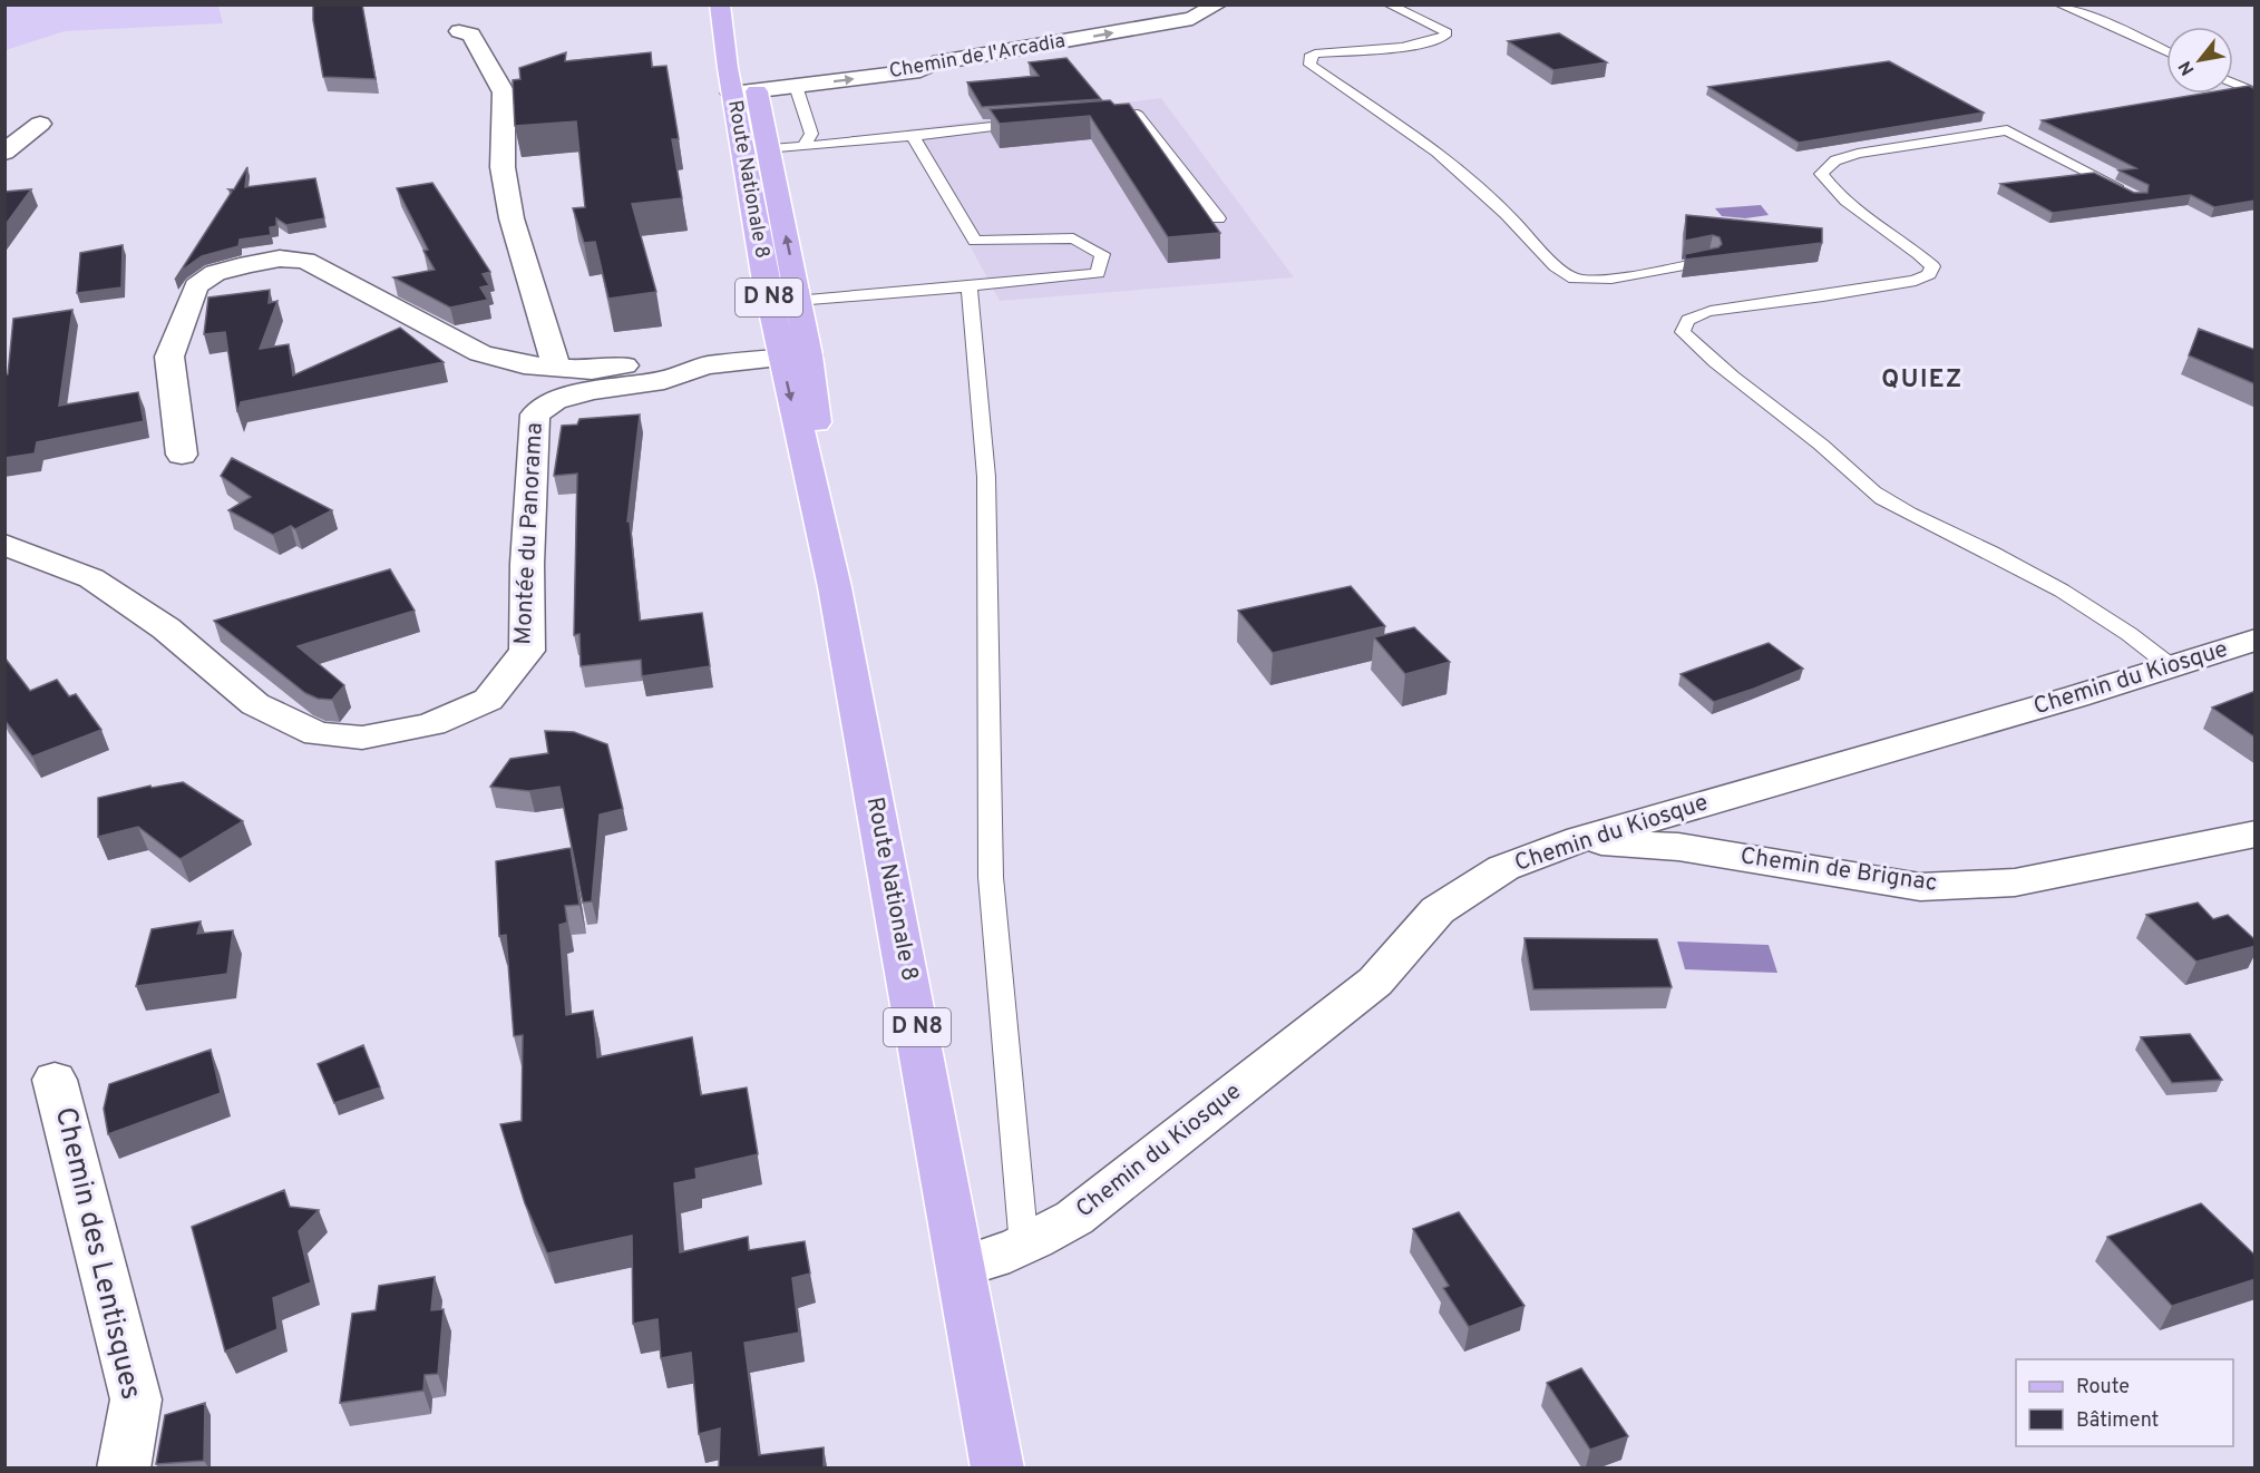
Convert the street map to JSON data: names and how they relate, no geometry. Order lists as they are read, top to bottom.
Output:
{
  "streets": {
    "main road": ["Route Nationale 8", "D N8"],
    "street": [
      "Chemin de l'Arcadia",
      "Montée du Panorama",
      "Chemin du Kiosque",
      "Chemin de Brignac",
      "Chemin des Lentisques"
    ]
  },
  "crossings": [
    ["Chemin de l'Arcadia", "Route Nationale 8"],
    ["Route Nationale 8", "Montée du Panorama"],
    ["Route Nationale 8", "Chemin du Kiosque"],
    ["Chemin du Kiosque", "Chemin de Brignac"]
  ],
  "one_way": ["Chemin de l'Arcadia"],
  "districts": ["QUIEZ"],
  "legend": ["Route", "Bâtiment"],
  "north": "bottom left"
}
